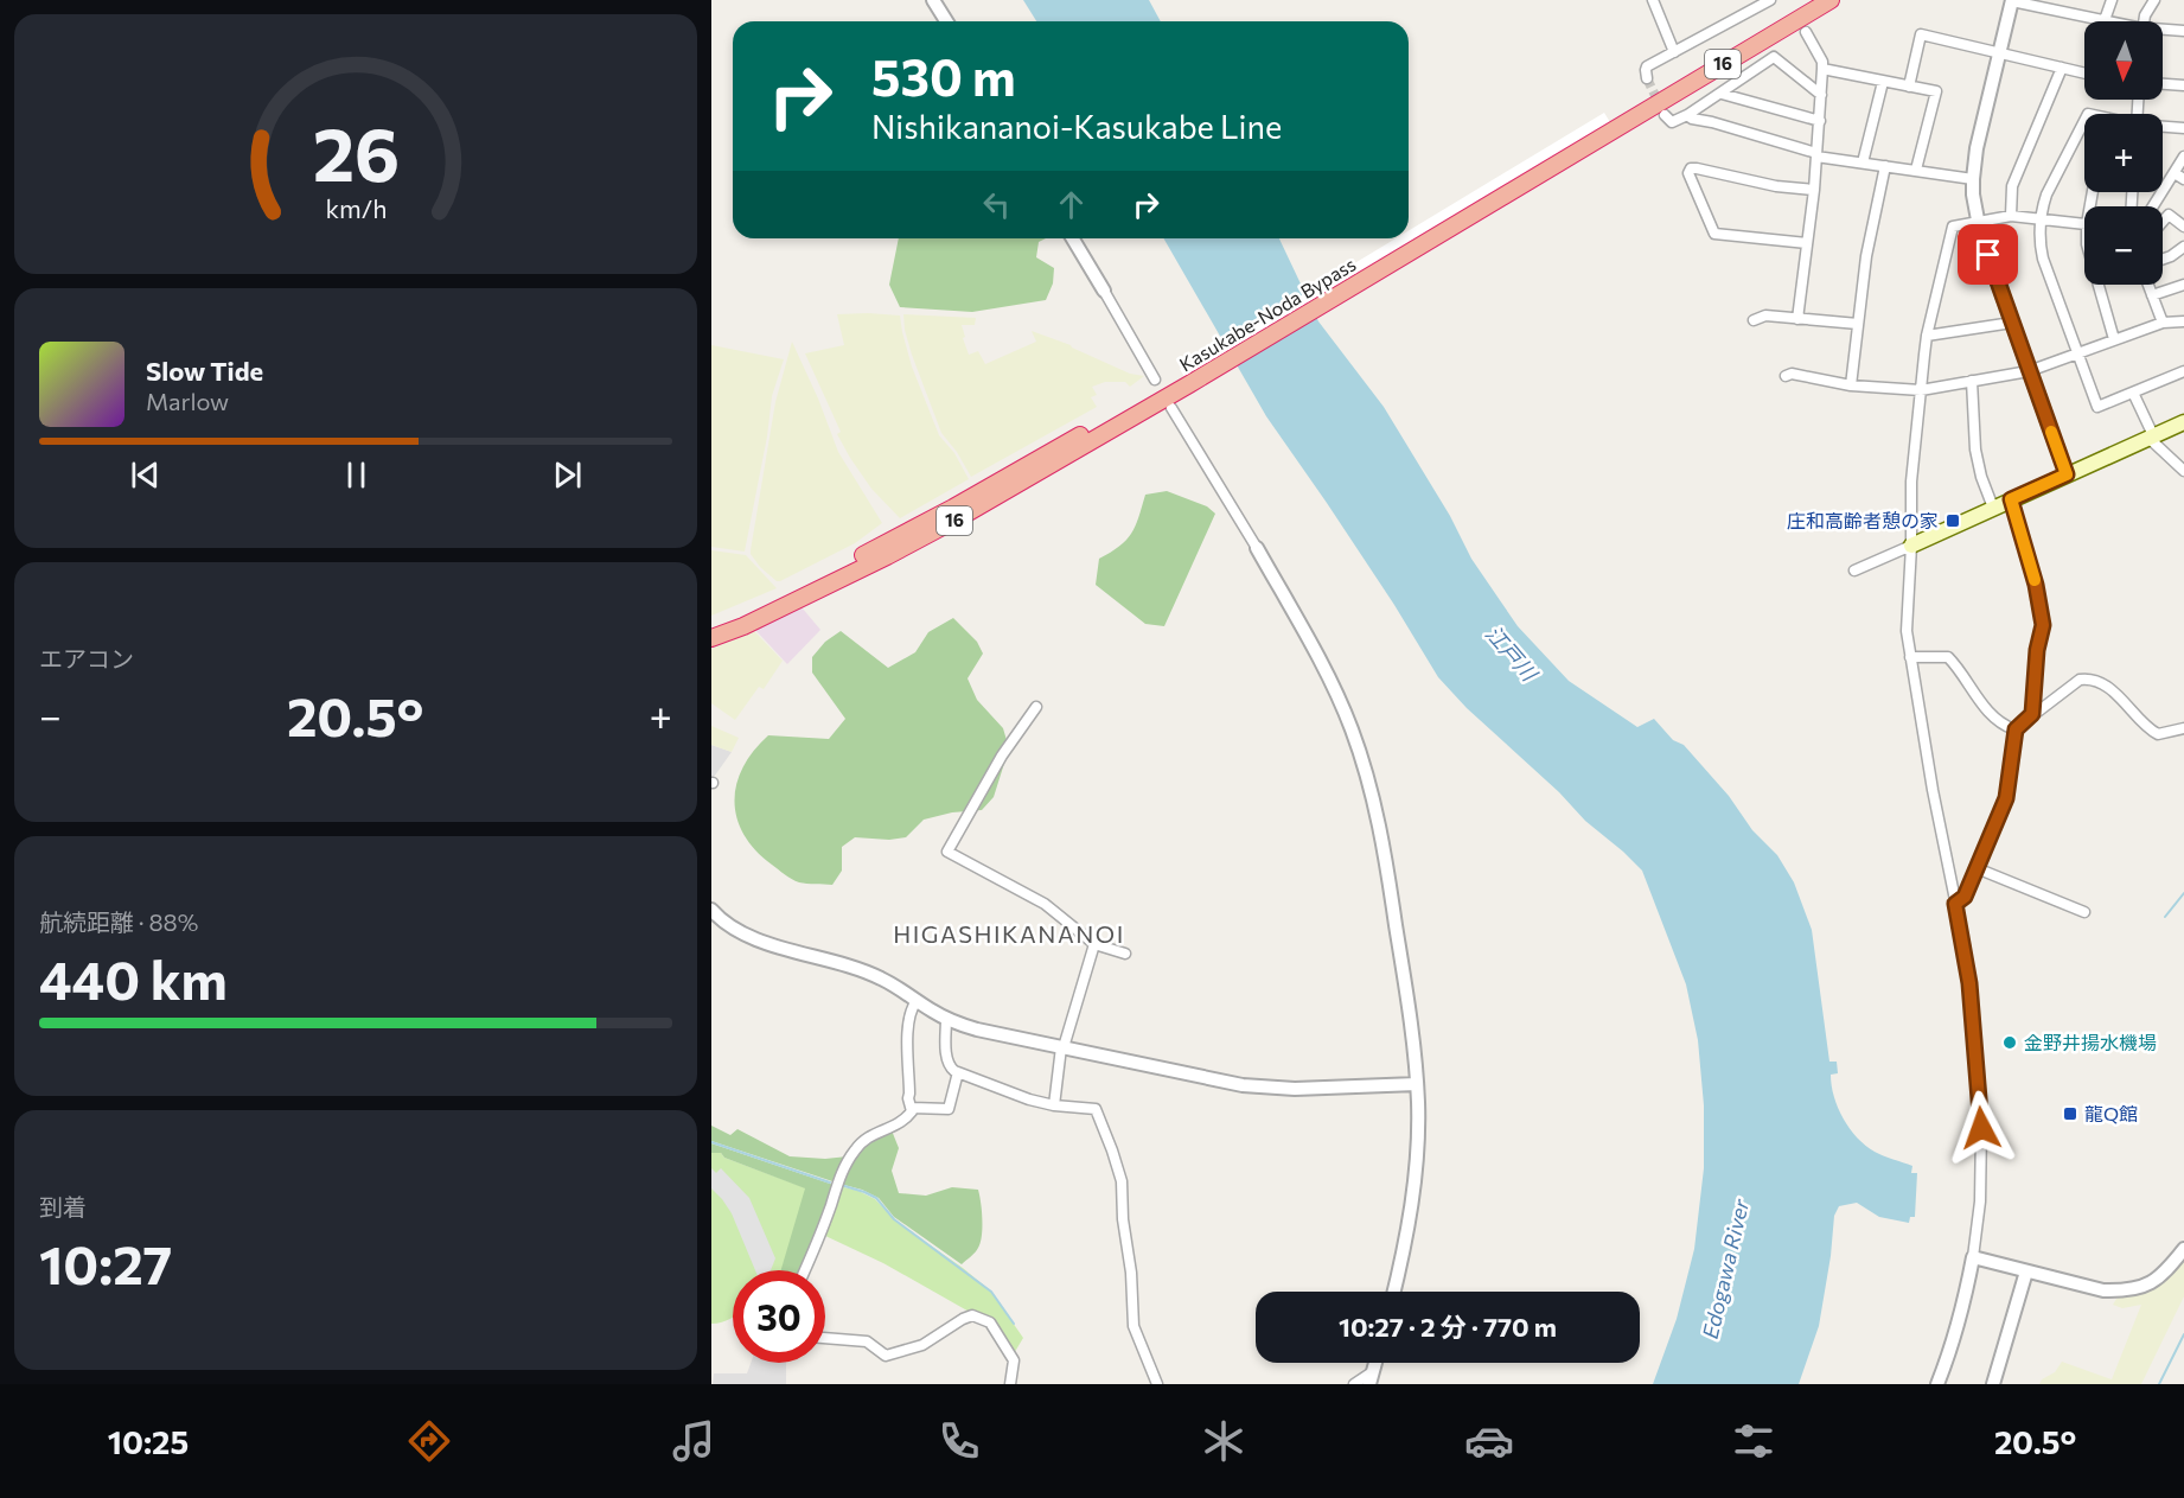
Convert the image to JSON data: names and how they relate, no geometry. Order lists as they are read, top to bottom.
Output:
{
  "streets": {
    "highway": ["16", "Kasukabe-Noda Bypass"]
  },
  "districts": ["HIGASHIKANANOI"],
  "water": ["江戸川", "Edogawa River"],
  "places": {
    "transit": ["庄和高齢者憩の家", "龍Q館"],
    "other": ["金野井揚水機場"]
  },
  "north": "bottom",
  "page": {
    "map_buttons": ["+", "−"],
    "turn": ["530 m", "Nishikananoi-Kasukabe Line"],
    "song": ["Slow Tide", "Marlow"],
    "tile": [
      "エアコン",
      ["航続距離 · 88%", "440 km"],
      ["到着", "10:27"]
    ],
    "heat": ["−", "20.5°", "+"],
    "limit": "30",
    "trip": "10:27 · 2 分 · 770 m",
    "tabs": ["10:25", "20.5°"],
    "gauge": ["26", "km/h"]
  }
}
